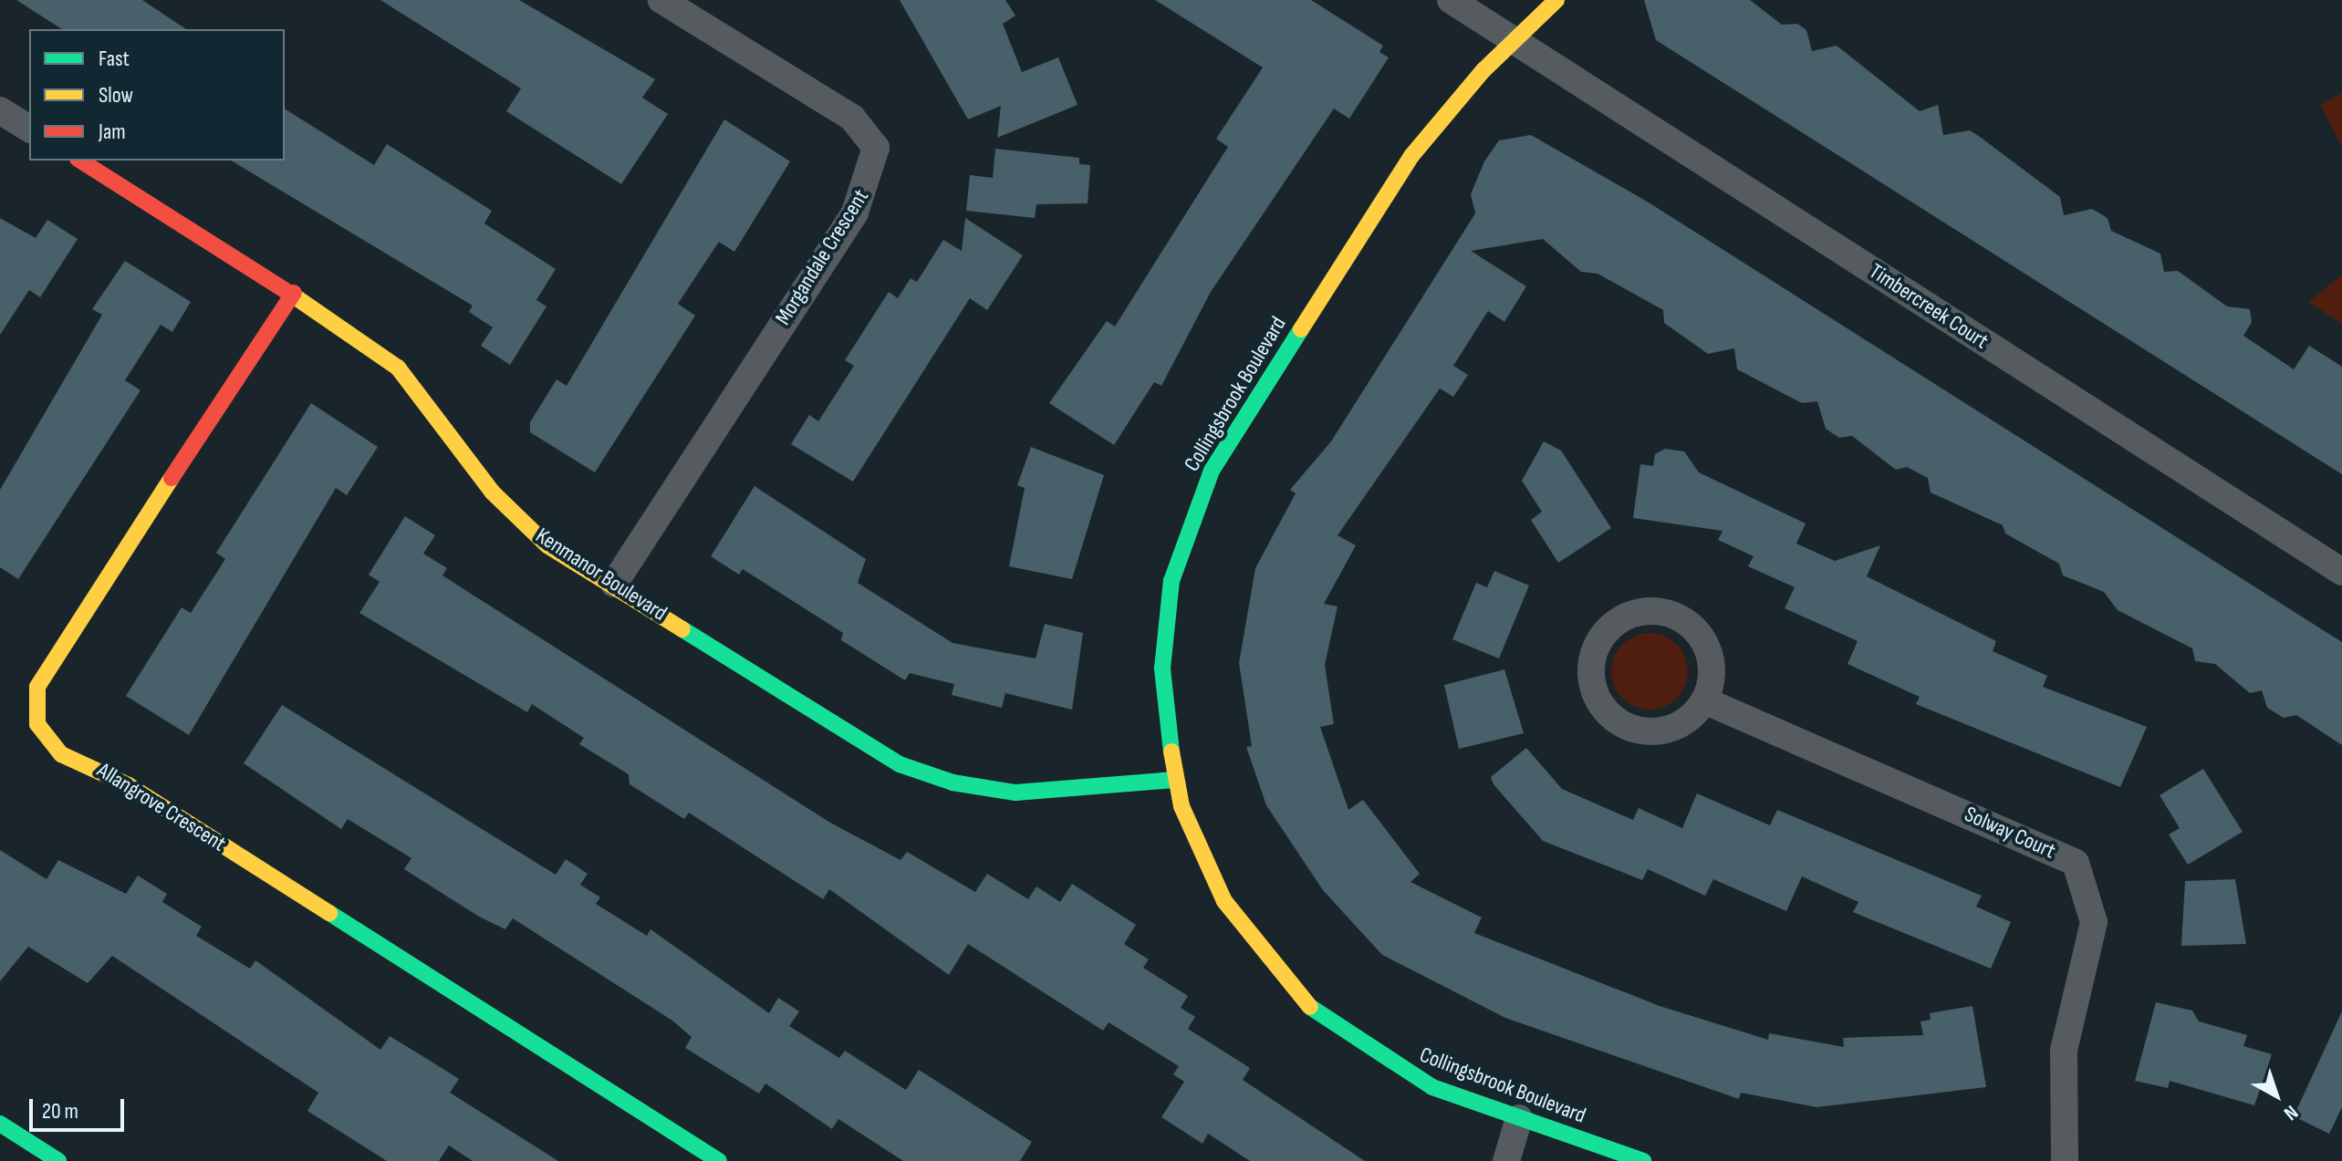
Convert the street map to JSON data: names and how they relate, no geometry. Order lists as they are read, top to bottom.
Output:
{
  "streets": {
    "street": [
      "Morgandale Crescent",
      "Timbercreek Court",
      "Collingsbrook Boulevard",
      "Kenmanor Boulevard",
      "Allangrove Crescent",
      "Solway Court"
    ]
  },
  "crossings": [
    ["Morgandale Crescent", "Kenmanor Boulevard"],
    ["Timbercreek Court", "Collingsbrook Boulevard"],
    ["Collingsbrook Boulevard", "Kenmanor Boulevard"],
    ["Kenmanor Boulevard", "Allangrove Crescent"]
  ],
  "legend": ["Fast", "Slow", "Jam"],
  "scale_bar": "20 m",
  "north": "bottom right"
}
